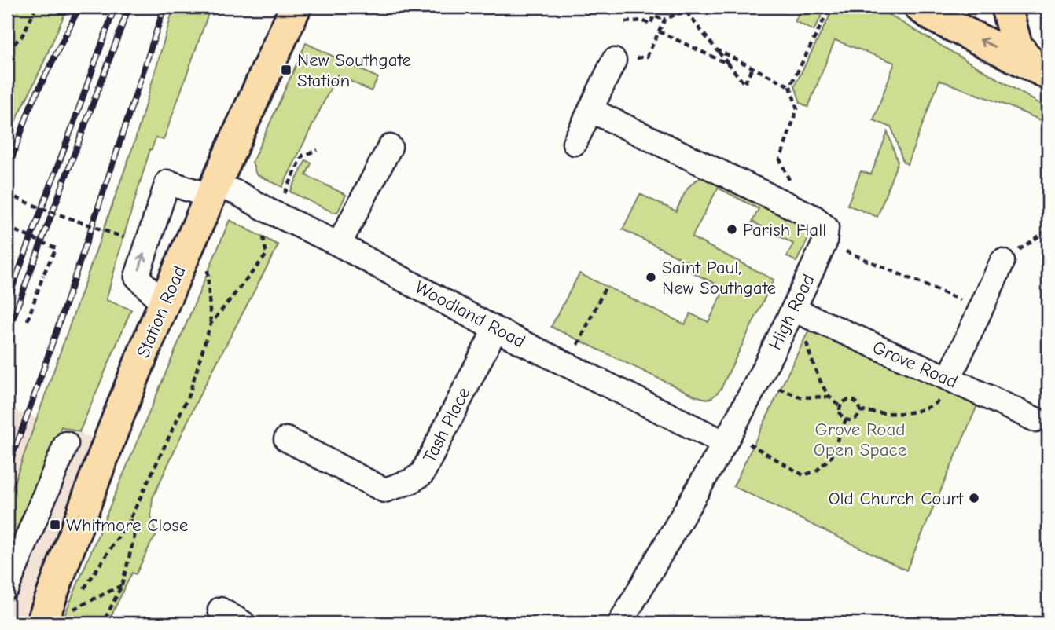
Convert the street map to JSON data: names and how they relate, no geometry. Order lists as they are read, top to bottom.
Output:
{
  "streets": {
    "main road": ["Station Road"],
    "street": [
      "High Road",
      "Woodland Road",
      "Grove Road",
      "Tash Place"
    ]
  },
  "crossings": [
    ["Station Road", "Woodland Road"],
    ["High Road", "Woodland Road"],
    ["High Road", "Grove Road"],
    ["Woodland Road", "Tash Place"]
  ],
  "parks": ["Grove Road Open Space"],
  "places": {
    "transit": ["New Southgate Station", "Whitmore Close"],
    "other": ["Parish Hall", "Saint Paul, New Southgate", "Old Church Court"]
  }
}
